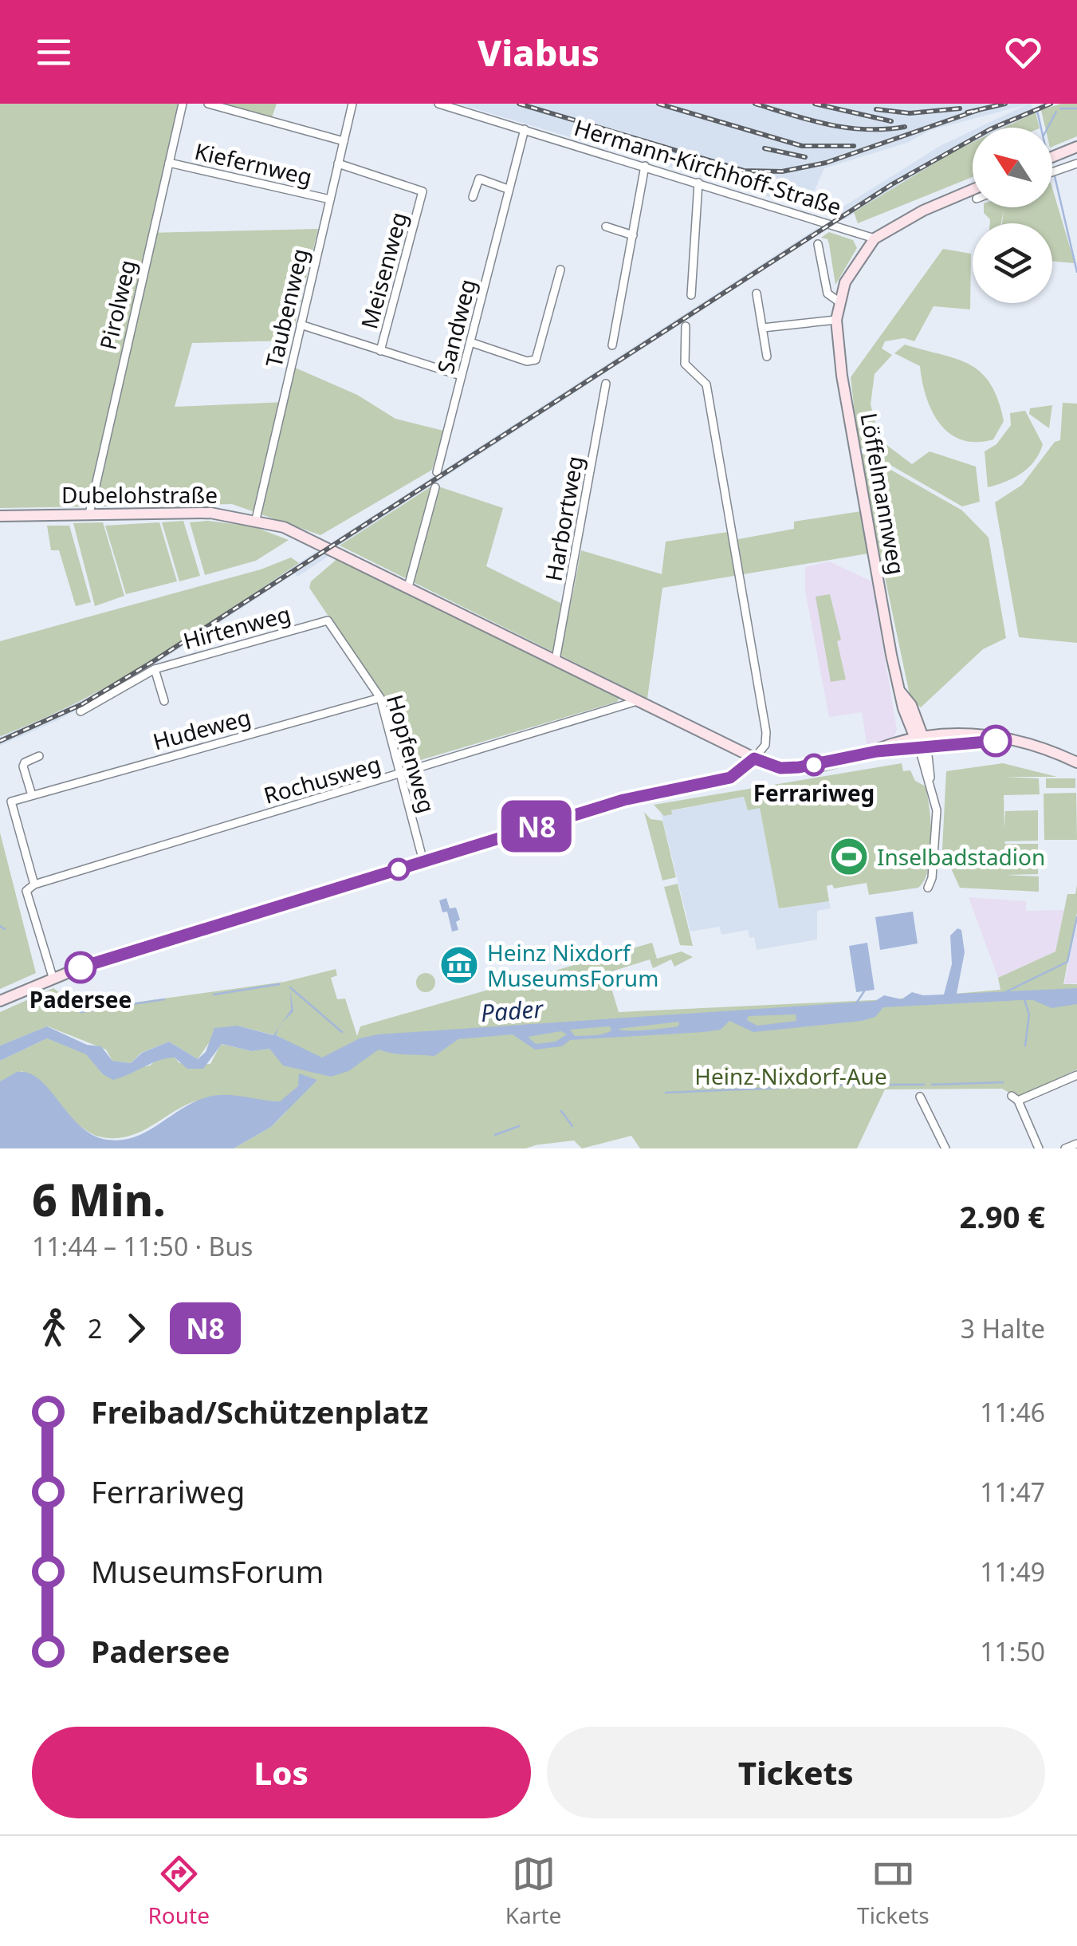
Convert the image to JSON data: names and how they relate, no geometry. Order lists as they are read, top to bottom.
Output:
{
  "streets": {
    "street": [
      "Kiefernweg",
      "Hermann-Kirchhoff-Straße",
      "Meisenweg",
      "Pirolweg",
      "Taubenweg",
      "Sandweg",
      "Löffelmannweg",
      "Dubelohstraße",
      "Harbortweg",
      "Hirtenweg",
      "Hudeweg",
      "Hopfenweg",
      "Rochusweg"
    ]
  },
  "crossings": [
    ["Kiefernweg", "Pirolweg"],
    ["Kiefernweg", "Taubenweg"],
    ["Hermann-Kirchhoff-Straße", "Sandweg"],
    ["Hermann-Kirchhoff-Straße", "Löffelmannweg"],
    ["Meisenweg", "Taubenweg"],
    ["Pirolweg", "Dubelohstraße"],
    ["Taubenweg", "Dubelohstraße"],
    ["Löffelmannweg", "Dubelohstraße"],
    ["Dubelohstraße", "Harbortweg"],
    ["Dubelohstraße", "Rochusweg"],
    ["Hirtenweg", "Hopfenweg"],
    ["Hudeweg", "Hopfenweg"],
    ["Hudeweg", "Rochusweg"],
    ["Hopfenweg", "Rochusweg"]
  ],
  "water": ["Pader"],
  "parks": ["Heinz-Nixdorf-Aue"],
  "places": {
    "other": ["Ferrariweg", "Padersee"],
    "sports": ["Inselbadstadion"],
    "museum": ["Heinz Nixdorf MuseumsForum"]
  },
  "lines": ["bus line N8"],
  "north": "top left",
  "page": {
    "header": "Viabus",
    "on_map": "N8",
    "heading": ["6 Min.", "11:44 – 11:50 · Bus", "2.90 €"],
    "legs": ["2", "N8", "3 Halte"],
    "list": [
      {
        "name": "Freibad/Schützenplatz",
        "value": "11:46"
      },
      {
        "name": "Ferrariweg",
        "value": "11:47"
      },
      {
        "name": "MuseumsForum",
        "value": "11:49"
      },
      {
        "name": "Padersee",
        "value": "11:50"
      }
    ],
    "buttons": ["Los", "Tickets"],
    "tabs": ["Route", "Karte", "Tickets"]
  }
}
